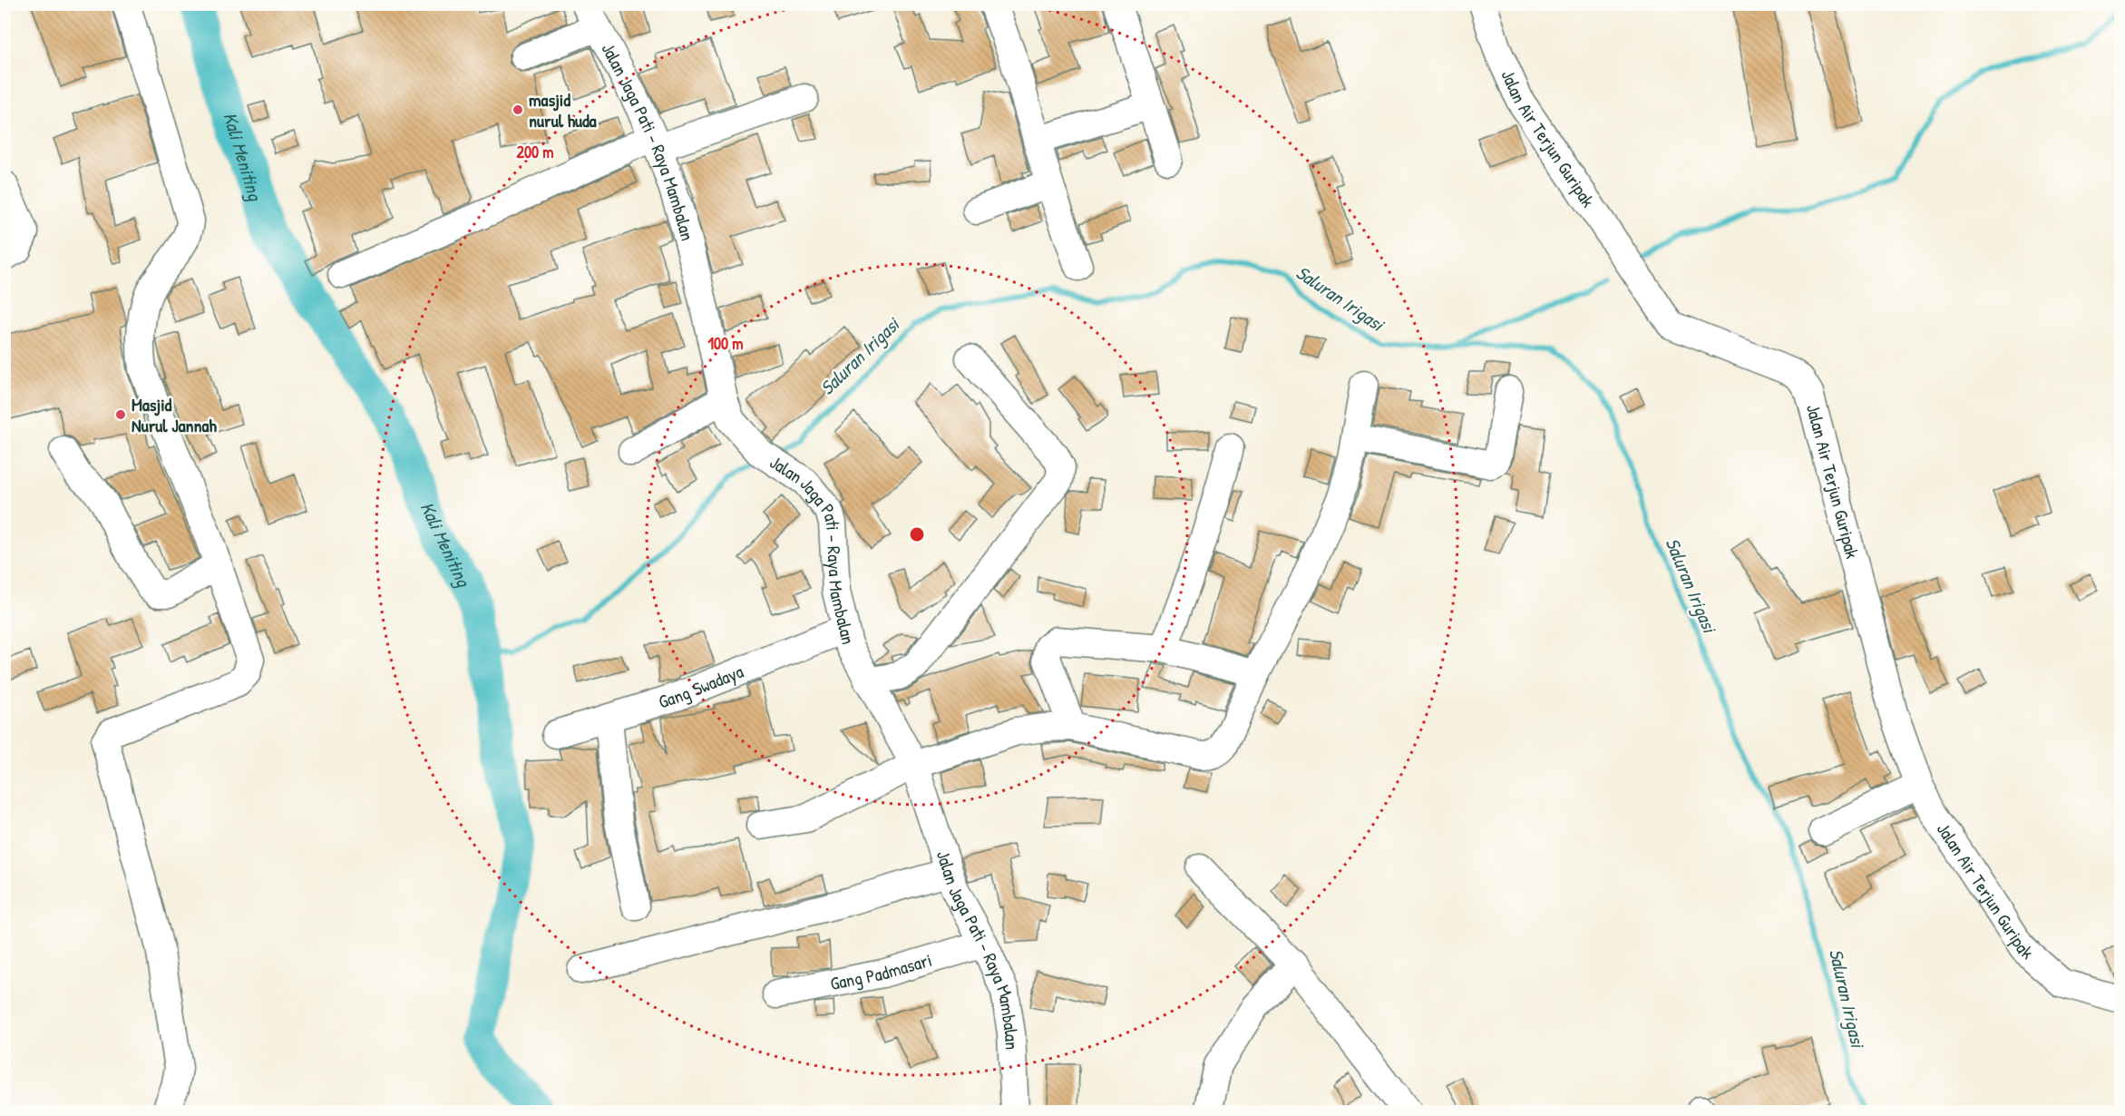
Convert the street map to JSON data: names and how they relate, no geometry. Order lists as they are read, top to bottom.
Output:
{
  "streets": {
    "street": [
      "Jalan Air Terjun Guripak",
      "Jalan Jaga Pati - Raya Mambalan",
      "Gang Swadaya",
      "Gang Padmasari"
    ]
  },
  "crossings": [
    ["Jalan Jaga Pati - Raya Mambalan", "Gang Swadaya"],
    ["Jalan Jaga Pati - Raya Mambalan", "Gang Padmasari"]
  ],
  "water": ["Kali Meniting", "Saluran Irigasi"],
  "places": ["masjid nurul huda", "Masjid Nurul Jannah"],
  "rings": ["200 m", "100 m"]
}
